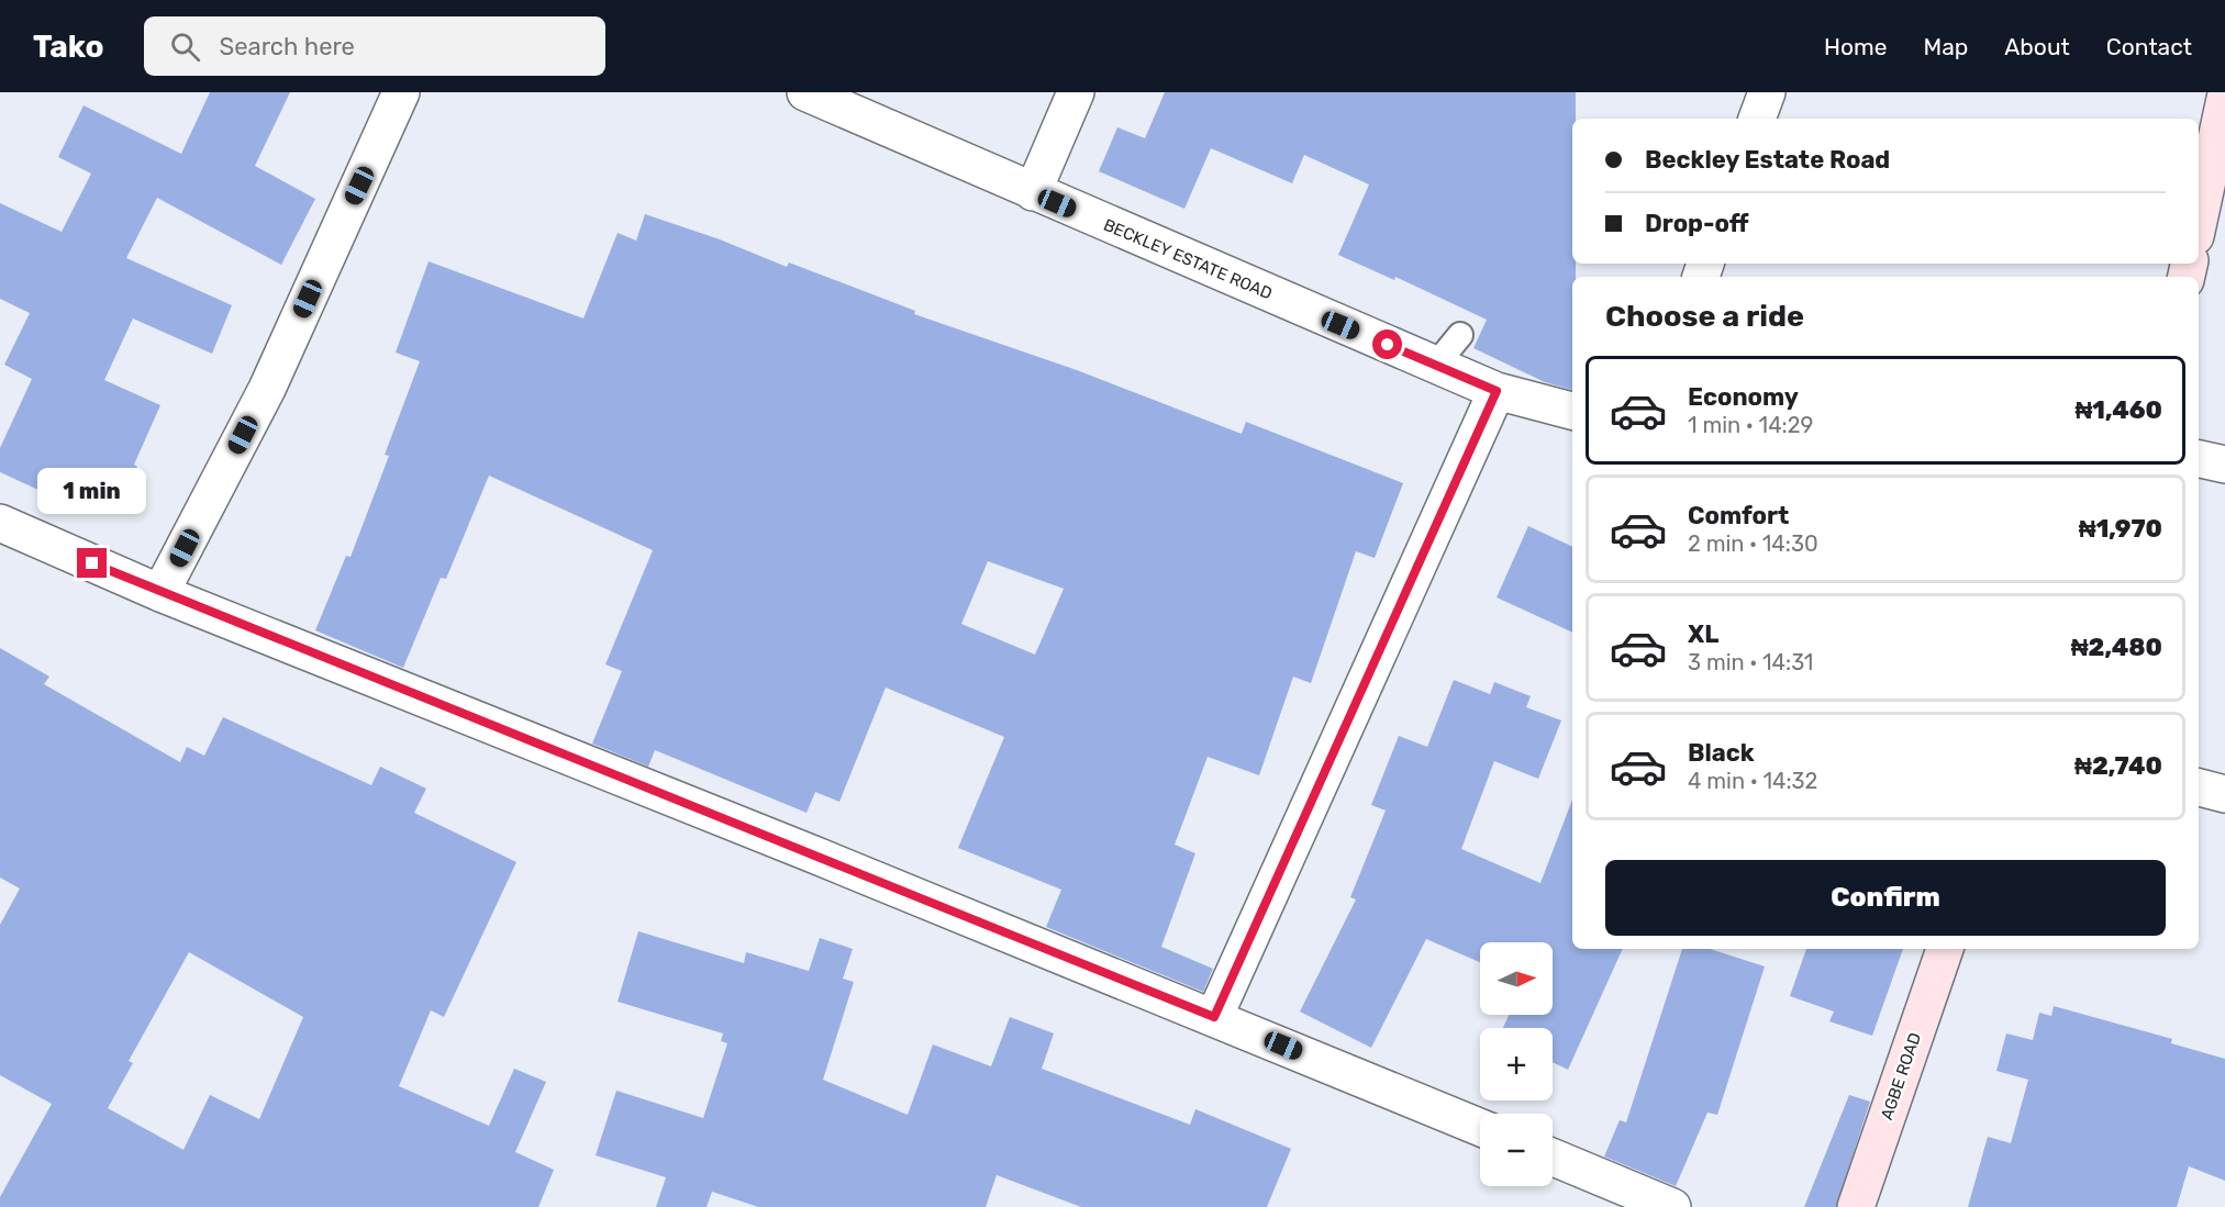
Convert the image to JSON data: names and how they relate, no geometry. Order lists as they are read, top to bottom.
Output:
{
  "streets": {
    "street": ["BECKLEY ESTATE ROAD", "AGBE ROAD"]
  },
  "north": "right",
  "page": {
    "header": "Tako",
    "search": "Search here",
    "nav": [
      "Home",
      "Map",
      "About",
      "Contact"
    ],
    "banner": ["Beckley Estate Road", "Drop-off"],
    "heading": "Choose a ride",
    "list": [
      {
        "name": "Economy",
        "note": "1 min · 14:29",
        "value": "₦1,460"
      },
      {
        "name": "Comfort",
        "note": "2 min · 14:30",
        "value": "₦1,970"
      },
      {
        "name": "XL",
        "note": "3 min · 14:31",
        "value": "₦2,480"
      },
      {
        "name": "Black",
        "note": "4 min · 14:32",
        "value": "₦2,740"
      }
    ],
    "bubble": "1 min",
    "buttons": "Confirm",
    "map_buttons": ["+", "−"]
  }
}
